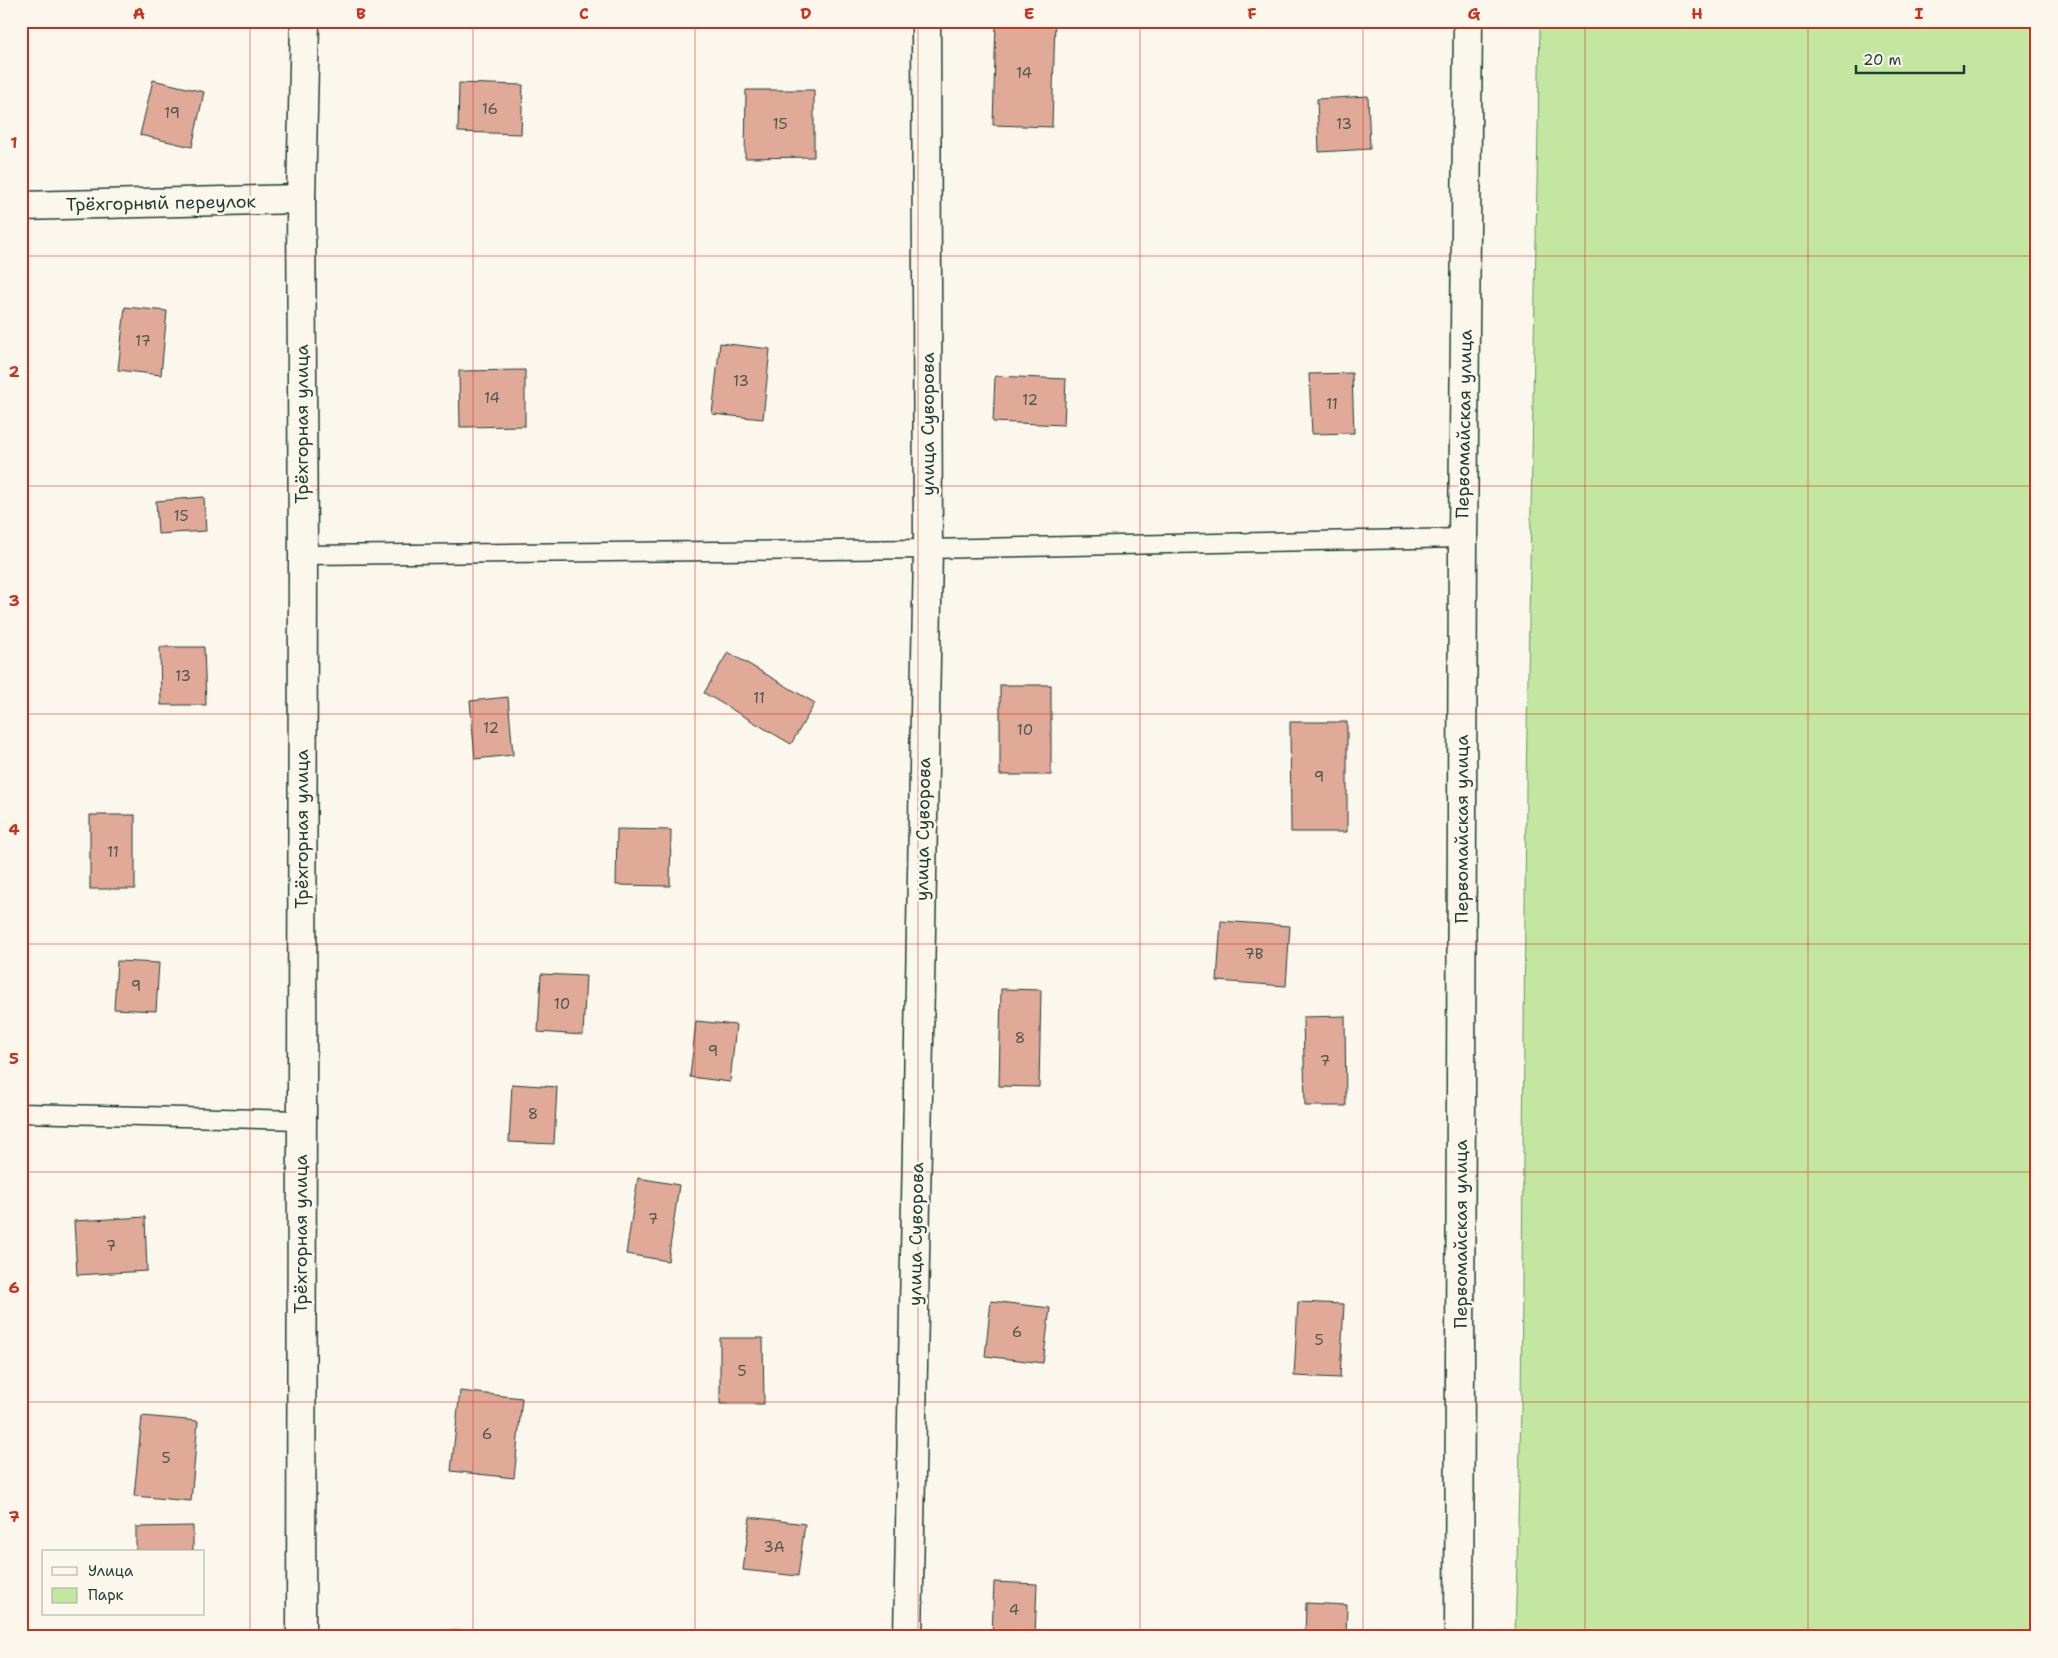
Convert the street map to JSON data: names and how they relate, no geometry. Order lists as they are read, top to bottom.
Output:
{
  "streets": {
    "street": [
      "Трёхгорный переулок",
      "Трёхгорная улица",
      "улица Суворова",
      "Первомайская улица"
    ]
  },
  "crossings": [
    ["Трёхгорный переулок", "Трёхгорная улица"]
  ],
  "house_numbers": [
    "14",
    "16",
    "19",
    "15",
    "13",
    "17",
    "13",
    "14",
    "12",
    "11",
    "15",
    "13",
    "11",
    "12",
    "10",
    "9",
    "11",
    "7В",
    "9",
    "10",
    "8",
    "9",
    "7",
    "8",
    "7",
    "7",
    "6",
    "5",
    "5",
    "6",
    "5",
    "3А",
    "4"
  ],
  "legend": ["Улица", "Парк"],
  "scale_bar": "20 m",
  "grid": {
    "columns": [
      "A",
      "B",
      "C",
      "D",
      "E",
      "F",
      "G",
      "H",
      "I"
    ],
    "rows": [
      "1",
      "2",
      "3",
      "4",
      "5",
      "6",
      "7"
    ]
  }
}
